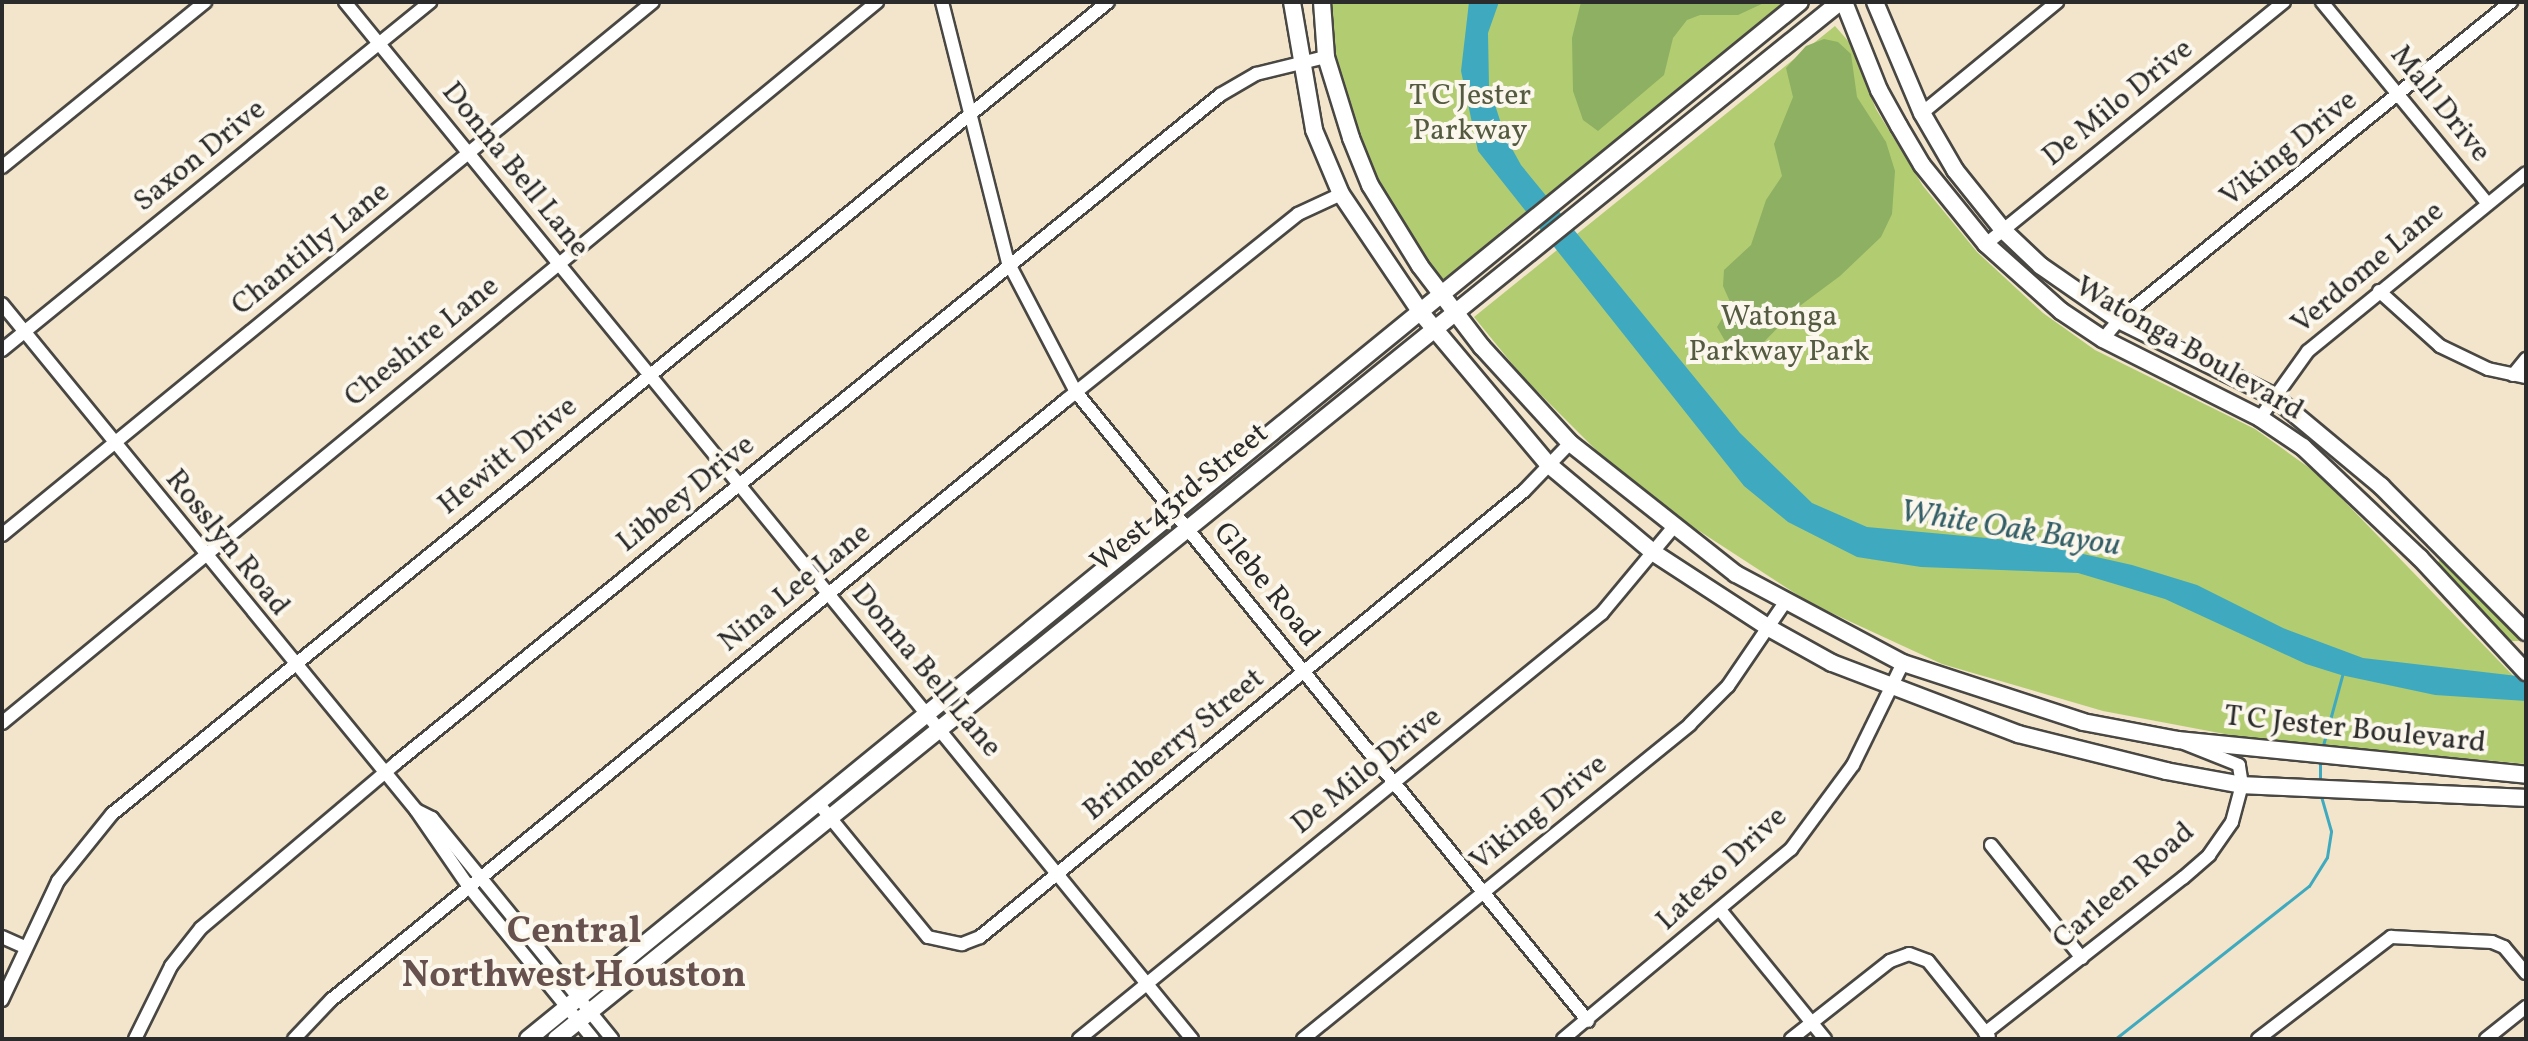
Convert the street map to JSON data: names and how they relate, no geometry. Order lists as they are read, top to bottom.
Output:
{
  "streets": {
    "main road": ["Watonga Boulevard", "West 43rd Street", "T C Jester Boulevard"],
    "street": [
      "De Milo Drive",
      "Mall Drive",
      "Viking Drive",
      "Saxon Drive",
      "Donna Bell Lane",
      "Chantilly Lane",
      "Verdome Lane",
      "Cheshire Lane",
      "Hewitt Drive",
      "Libbey Drive",
      "Rosslyn Road",
      "Glebe Road",
      "Nina Lee Lane",
      "Brimberry Street",
      "Latexo Drive",
      "Carleen Road"
    ]
  },
  "crossings": [
    ["De Milo Drive", "Donna Bell Lane"],
    ["De Milo Drive", "Watonga Boulevard"],
    ["De Milo Drive", "Glebe Road"],
    ["De Milo Drive", "T C Jester Boulevard"],
    ["Mall Drive", "Viking Drive"],
    ["Mall Drive", "Verdome Lane"],
    ["Viking Drive", "Watonga Boulevard"],
    ["Viking Drive", "Glebe Road"],
    ["Viking Drive", "T C Jester Boulevard"],
    ["Saxon Drive", "Donna Bell Lane"],
    ["Saxon Drive", "Rosslyn Road"],
    ["Donna Bell Lane", "Chantilly Lane"],
    ["Donna Bell Lane", "Cheshire Lane"],
    ["Donna Bell Lane", "Hewitt Drive"],
    ["Donna Bell Lane", "Libbey Drive"],
    ["Donna Bell Lane", "West 43rd Street"],
    ["Donna Bell Lane", "Nina Lee Lane"],
    ["Donna Bell Lane", "Brimberry Street"],
    ["Chantilly Lane", "Rosslyn Road"],
    ["Verdome Lane", "Watonga Boulevard"],
    ["Cheshire Lane", "Rosslyn Road"],
    ["Watonga Boulevard", "West 43rd Street"],
    ["Hewitt Drive", "Rosslyn Road"],
    ["Hewitt Drive", "Glebe Road"],
    ["Libbey Drive", "Rosslyn Road"],
    ["Libbey Drive", "Glebe Road"],
    ["Libbey Drive", "T C Jester Boulevard"],
    ["West 43rd Street", "Rosslyn Road"],
    ["West 43rd Street", "Glebe Road"],
    ["West 43rd Street", "T C Jester Boulevard"],
    ["West 43rd Street", "Brimberry Street"],
    ["Rosslyn Road", "Nina Lee Lane"],
    ["Glebe Road", "Nina Lee Lane"],
    ["Glebe Road", "Brimberry Street"],
    ["Glebe Road", "Latexo Drive"],
    ["Nina Lee Lane", "T C Jester Boulevard"],
    ["T C Jester Boulevard", "Brimberry Street"],
    ["T C Jester Boulevard", "Latexo Drive"],
    ["T C Jester Boulevard", "Carleen Road"]
  ],
  "districts": ["Central Northwest Houston"],
  "water": ["White Oak Bayou"],
  "parks": ["T C Jester Parkway", "Watonga Parkway Park"]
}
